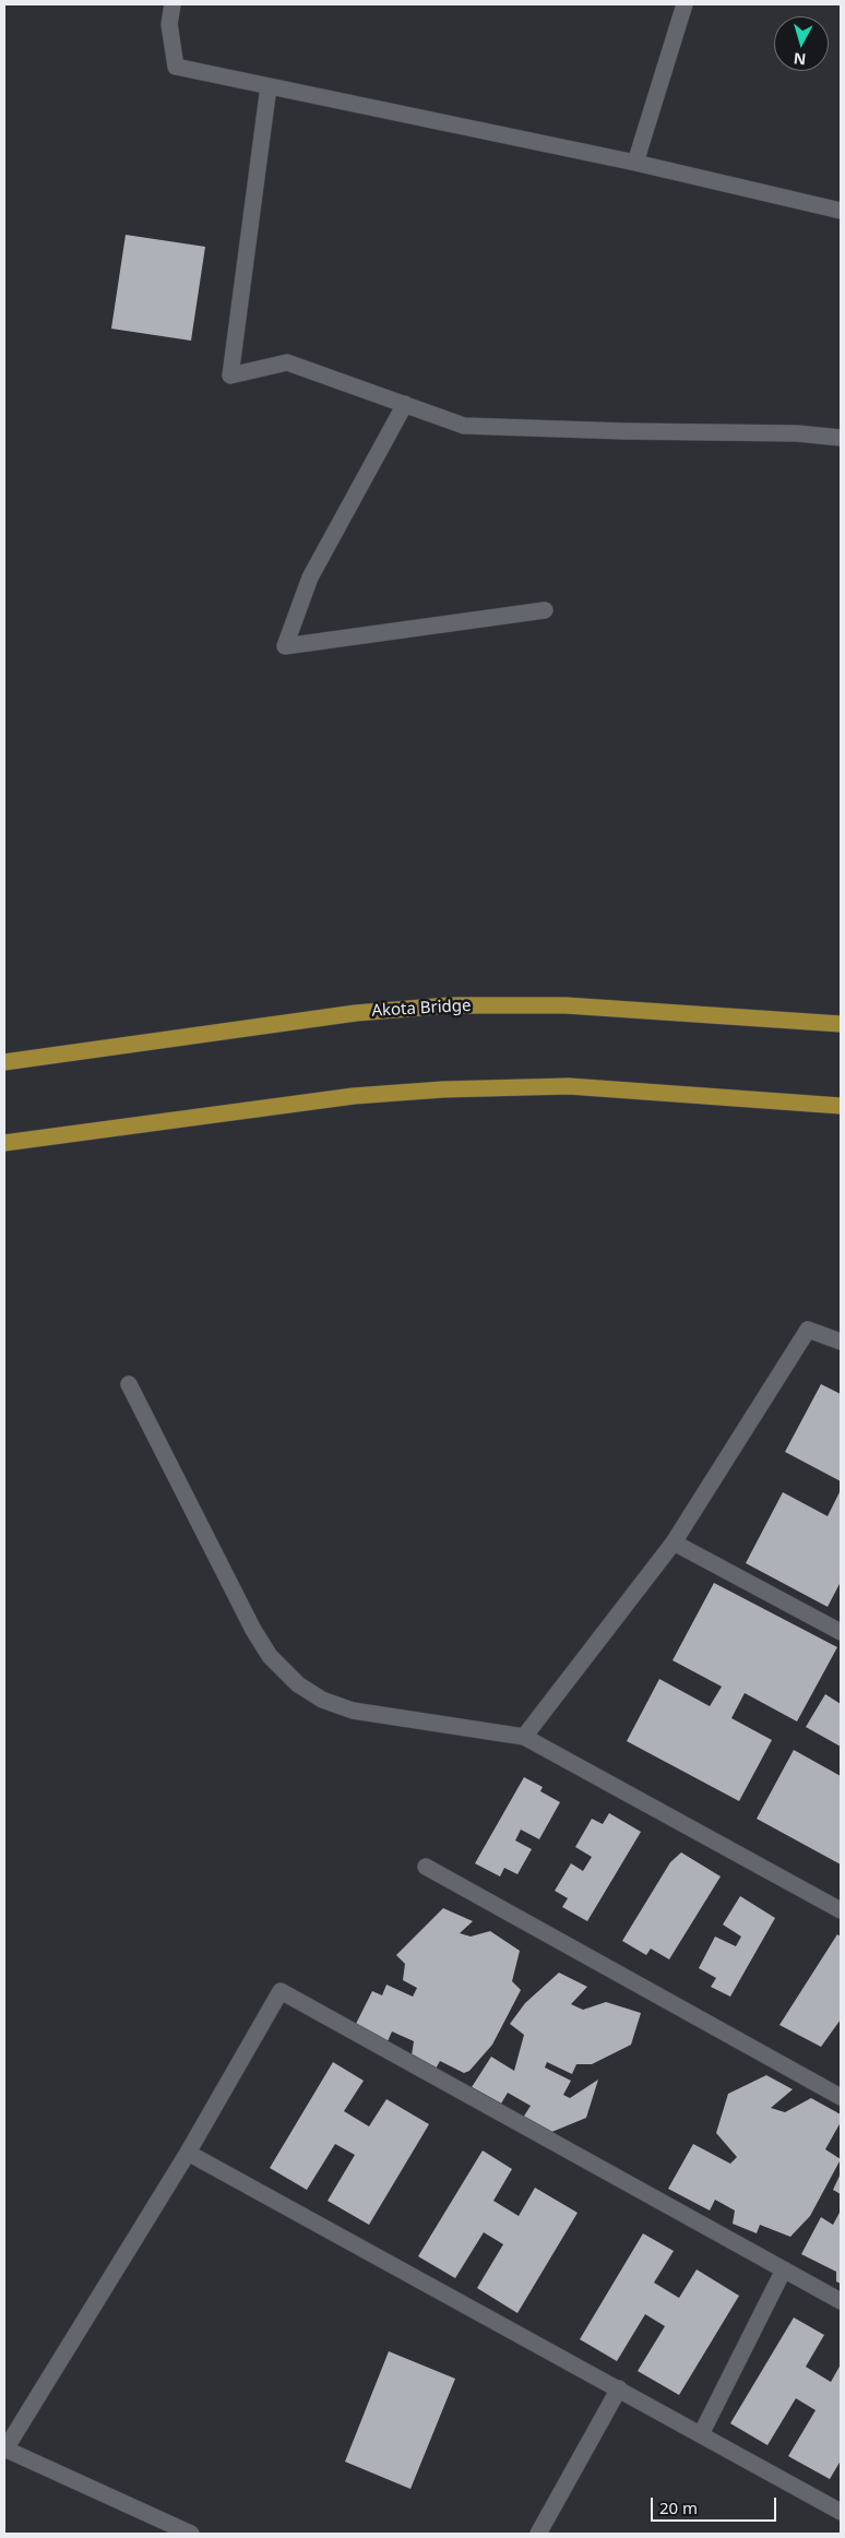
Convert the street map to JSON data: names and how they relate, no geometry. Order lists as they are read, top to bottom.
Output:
{
  "streets": {
    "main road": ["Akota Bridge"]
  },
  "scale_bar": "20 m",
  "north": "bottom"
}
